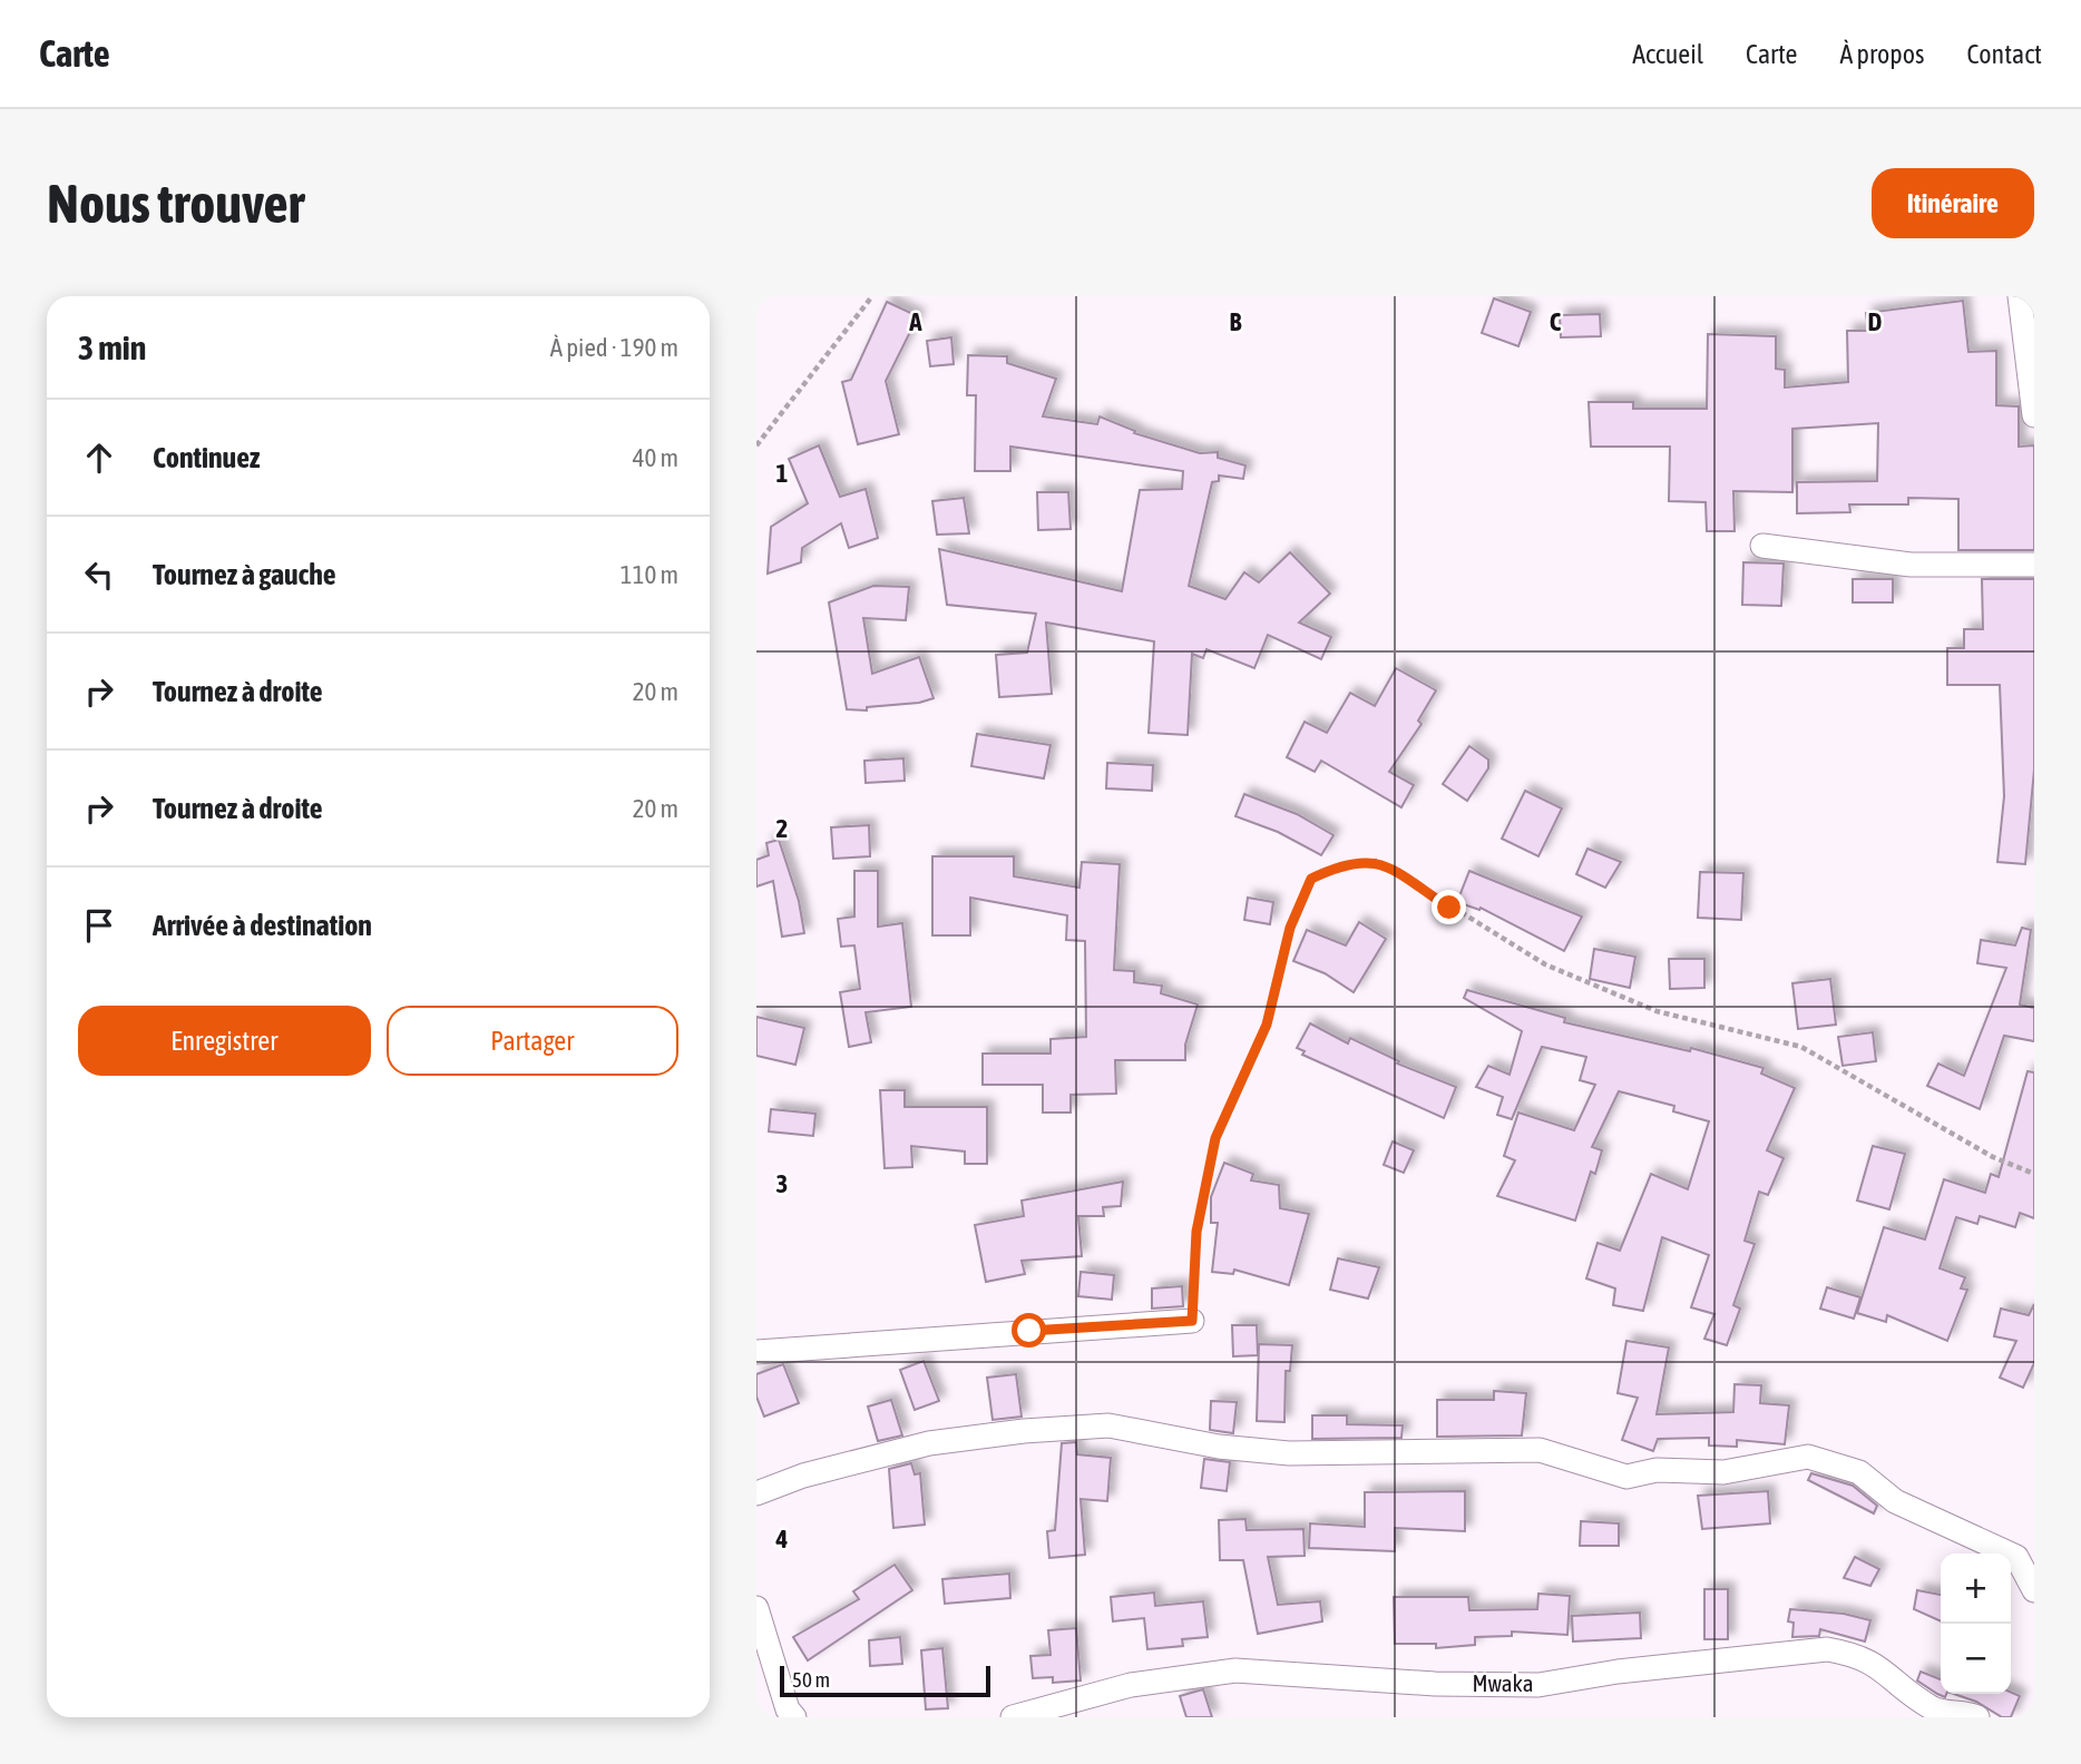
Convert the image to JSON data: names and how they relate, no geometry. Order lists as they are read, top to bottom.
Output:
{
  "streets": {
    "street": ["Mwaka"]
  },
  "scale_bar": "50 m",
  "page": {
    "header": "Carte",
    "nav": [
      "Accueil",
      "Carte",
      "À propos",
      "Contact"
    ],
    "buttons": [
      "Itinéraire",
      ["Enregistrer", "Partager"]
    ],
    "title": "Nous trouver",
    "heading": ["3 min", "À pied · 190 m"],
    "list": [
      ["Continuez", "40 m"],
      ["Tournez à gauche", "110 m"],
      ["Tournez à droite", "20 m"],
      ["Tournez à droite", "20 m"],
      "Arrivée à destination"
    ],
    "map_buttons": ["+", "−"],
    "scale": "50 m"
  },
  "grid": {
    "columns": [
      "A",
      "B",
      "C",
      "D"
    ],
    "rows": [
      "1",
      "2",
      "3",
      "4"
    ]
  }
}
